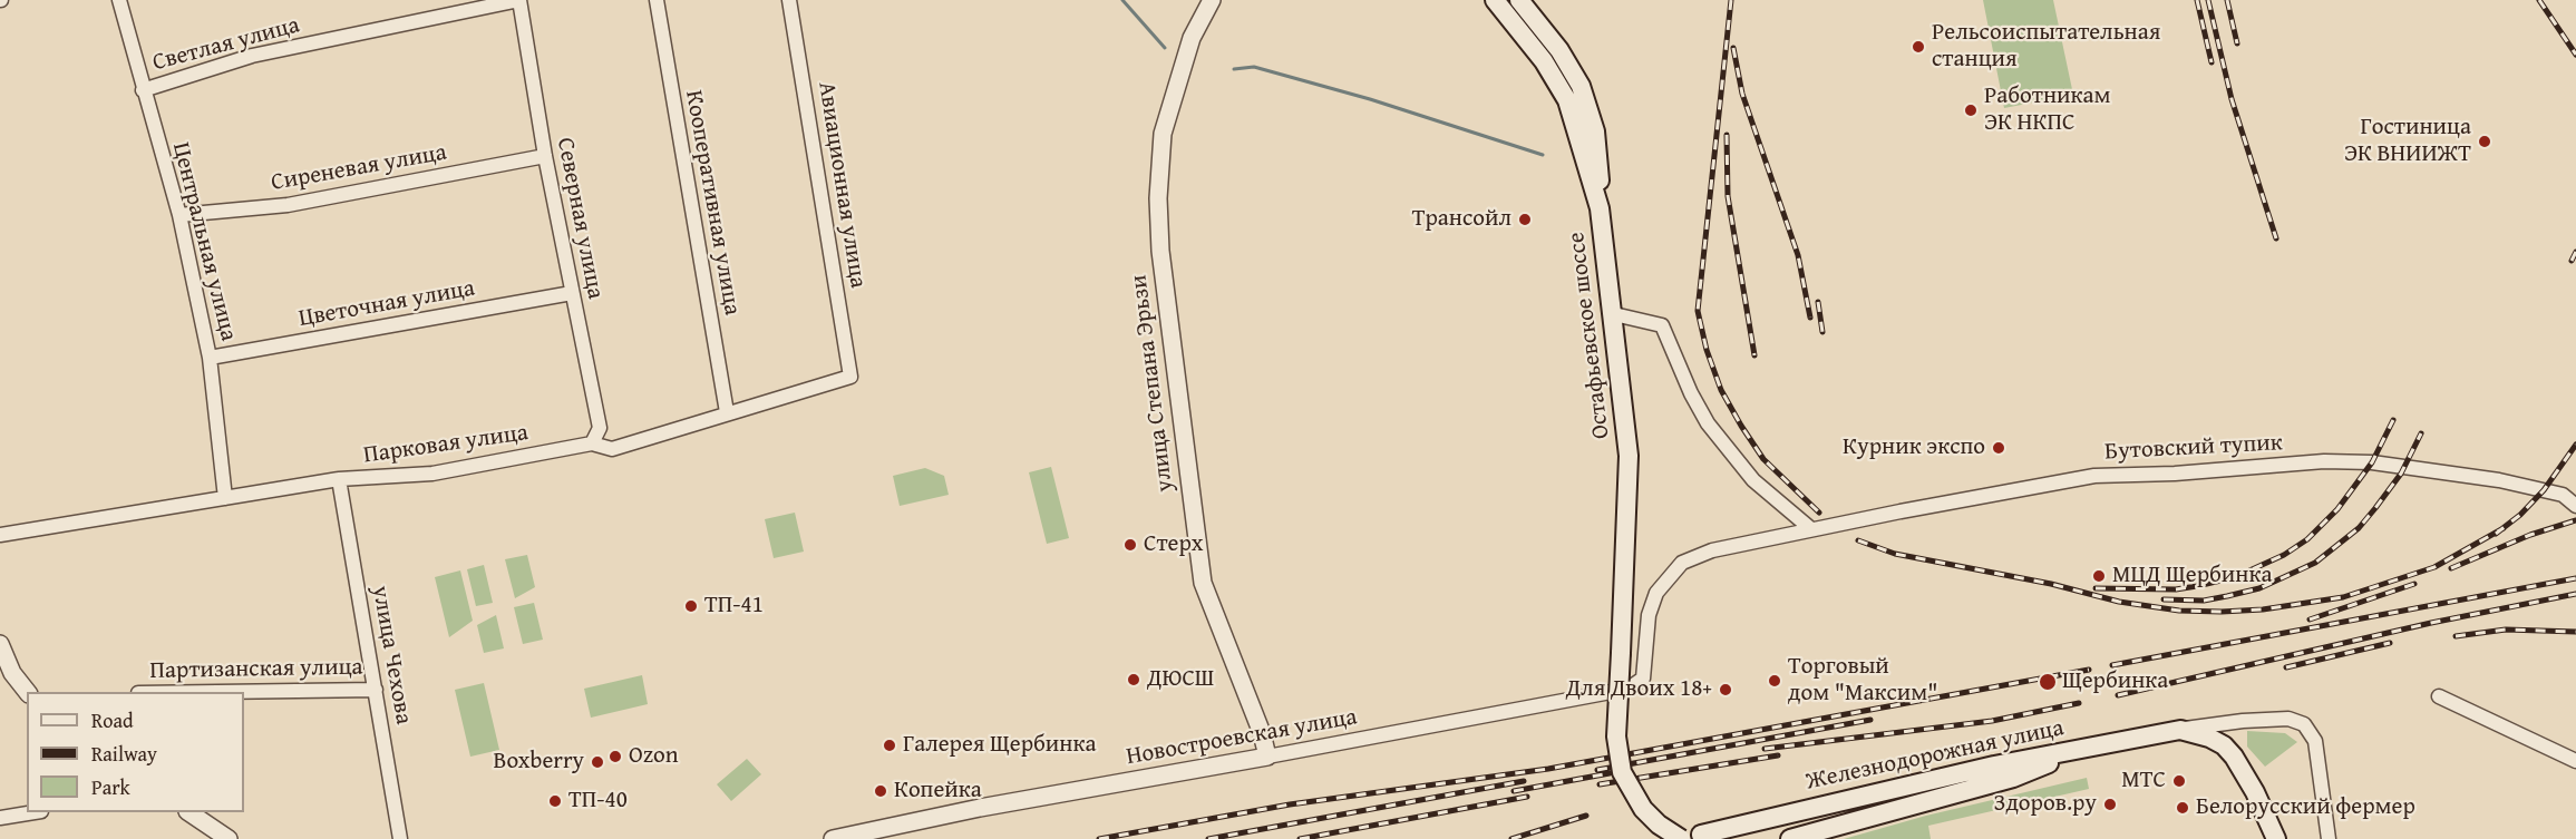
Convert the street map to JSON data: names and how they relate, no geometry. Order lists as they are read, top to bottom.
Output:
{
  "streets": {
    "main road": ["Остафьевское шоссе", "Железнодорожная улица"],
    "street": [
      "Светлая улица",
      "Сиреневая улица",
      "Авиационная улица",
      "Кооперативная улица",
      "Северная улица",
      "Центральная улица",
      "Цветочная улица",
      "улица Степана Эрьзи",
      "Парковая улица",
      "Бутовский тупик",
      "улица Чехова",
      "Партизанская улица",
      "Новостроевская улица"
    ]
  },
  "crossings": [
    ["Светлая улица", "Северная улица"],
    ["Светлая улица", "Центральная улица"],
    ["Сиреневая улица", "Северная улица"],
    ["Сиреневая улица", "Центральная улица"],
    ["Авиационная улица", "Парковая улица"],
    ["Кооперативная улица", "Парковая улица"],
    ["Северная улица", "Цветочная улица"],
    ["Северная улица", "Парковая улица"],
    ["Центральная улица", "Цветочная улица"],
    ["Центральная улица", "Парковая улица"],
    ["Остафьевское шоссе", "Железнодорожная улица"],
    ["улица Степана Эрьзи", "Новостроевская улица"],
    ["Парковая улица", "улица Чехова"],
    ["Бутовский тупик", "Новостроевская улица"],
    ["улица Чехова", "Партизанская улица"]
  ],
  "places": [
    "Рельсоиспытательная станция",
    "Работникам ЭК НКПС",
    "Гостиница ЭК ВНИИЖТ",
    "Трансойл",
    "Курник экспо",
    "Стерх",
    "МЦД Щербинка",
    "ТП-41",
    "ДЮСШ",
    "Торговый дом \"Максим\"",
    "Щербинка",
    "Для Двоих 18+",
    "Галерея Щербинка",
    "Ozon",
    "Boxberry",
    "МТС",
    "Копейка",
    "ТП-40",
    "Здоров.ру",
    "Белорусский фермер"
  ],
  "legend": ["Road", "Railway", "Park"]
}
